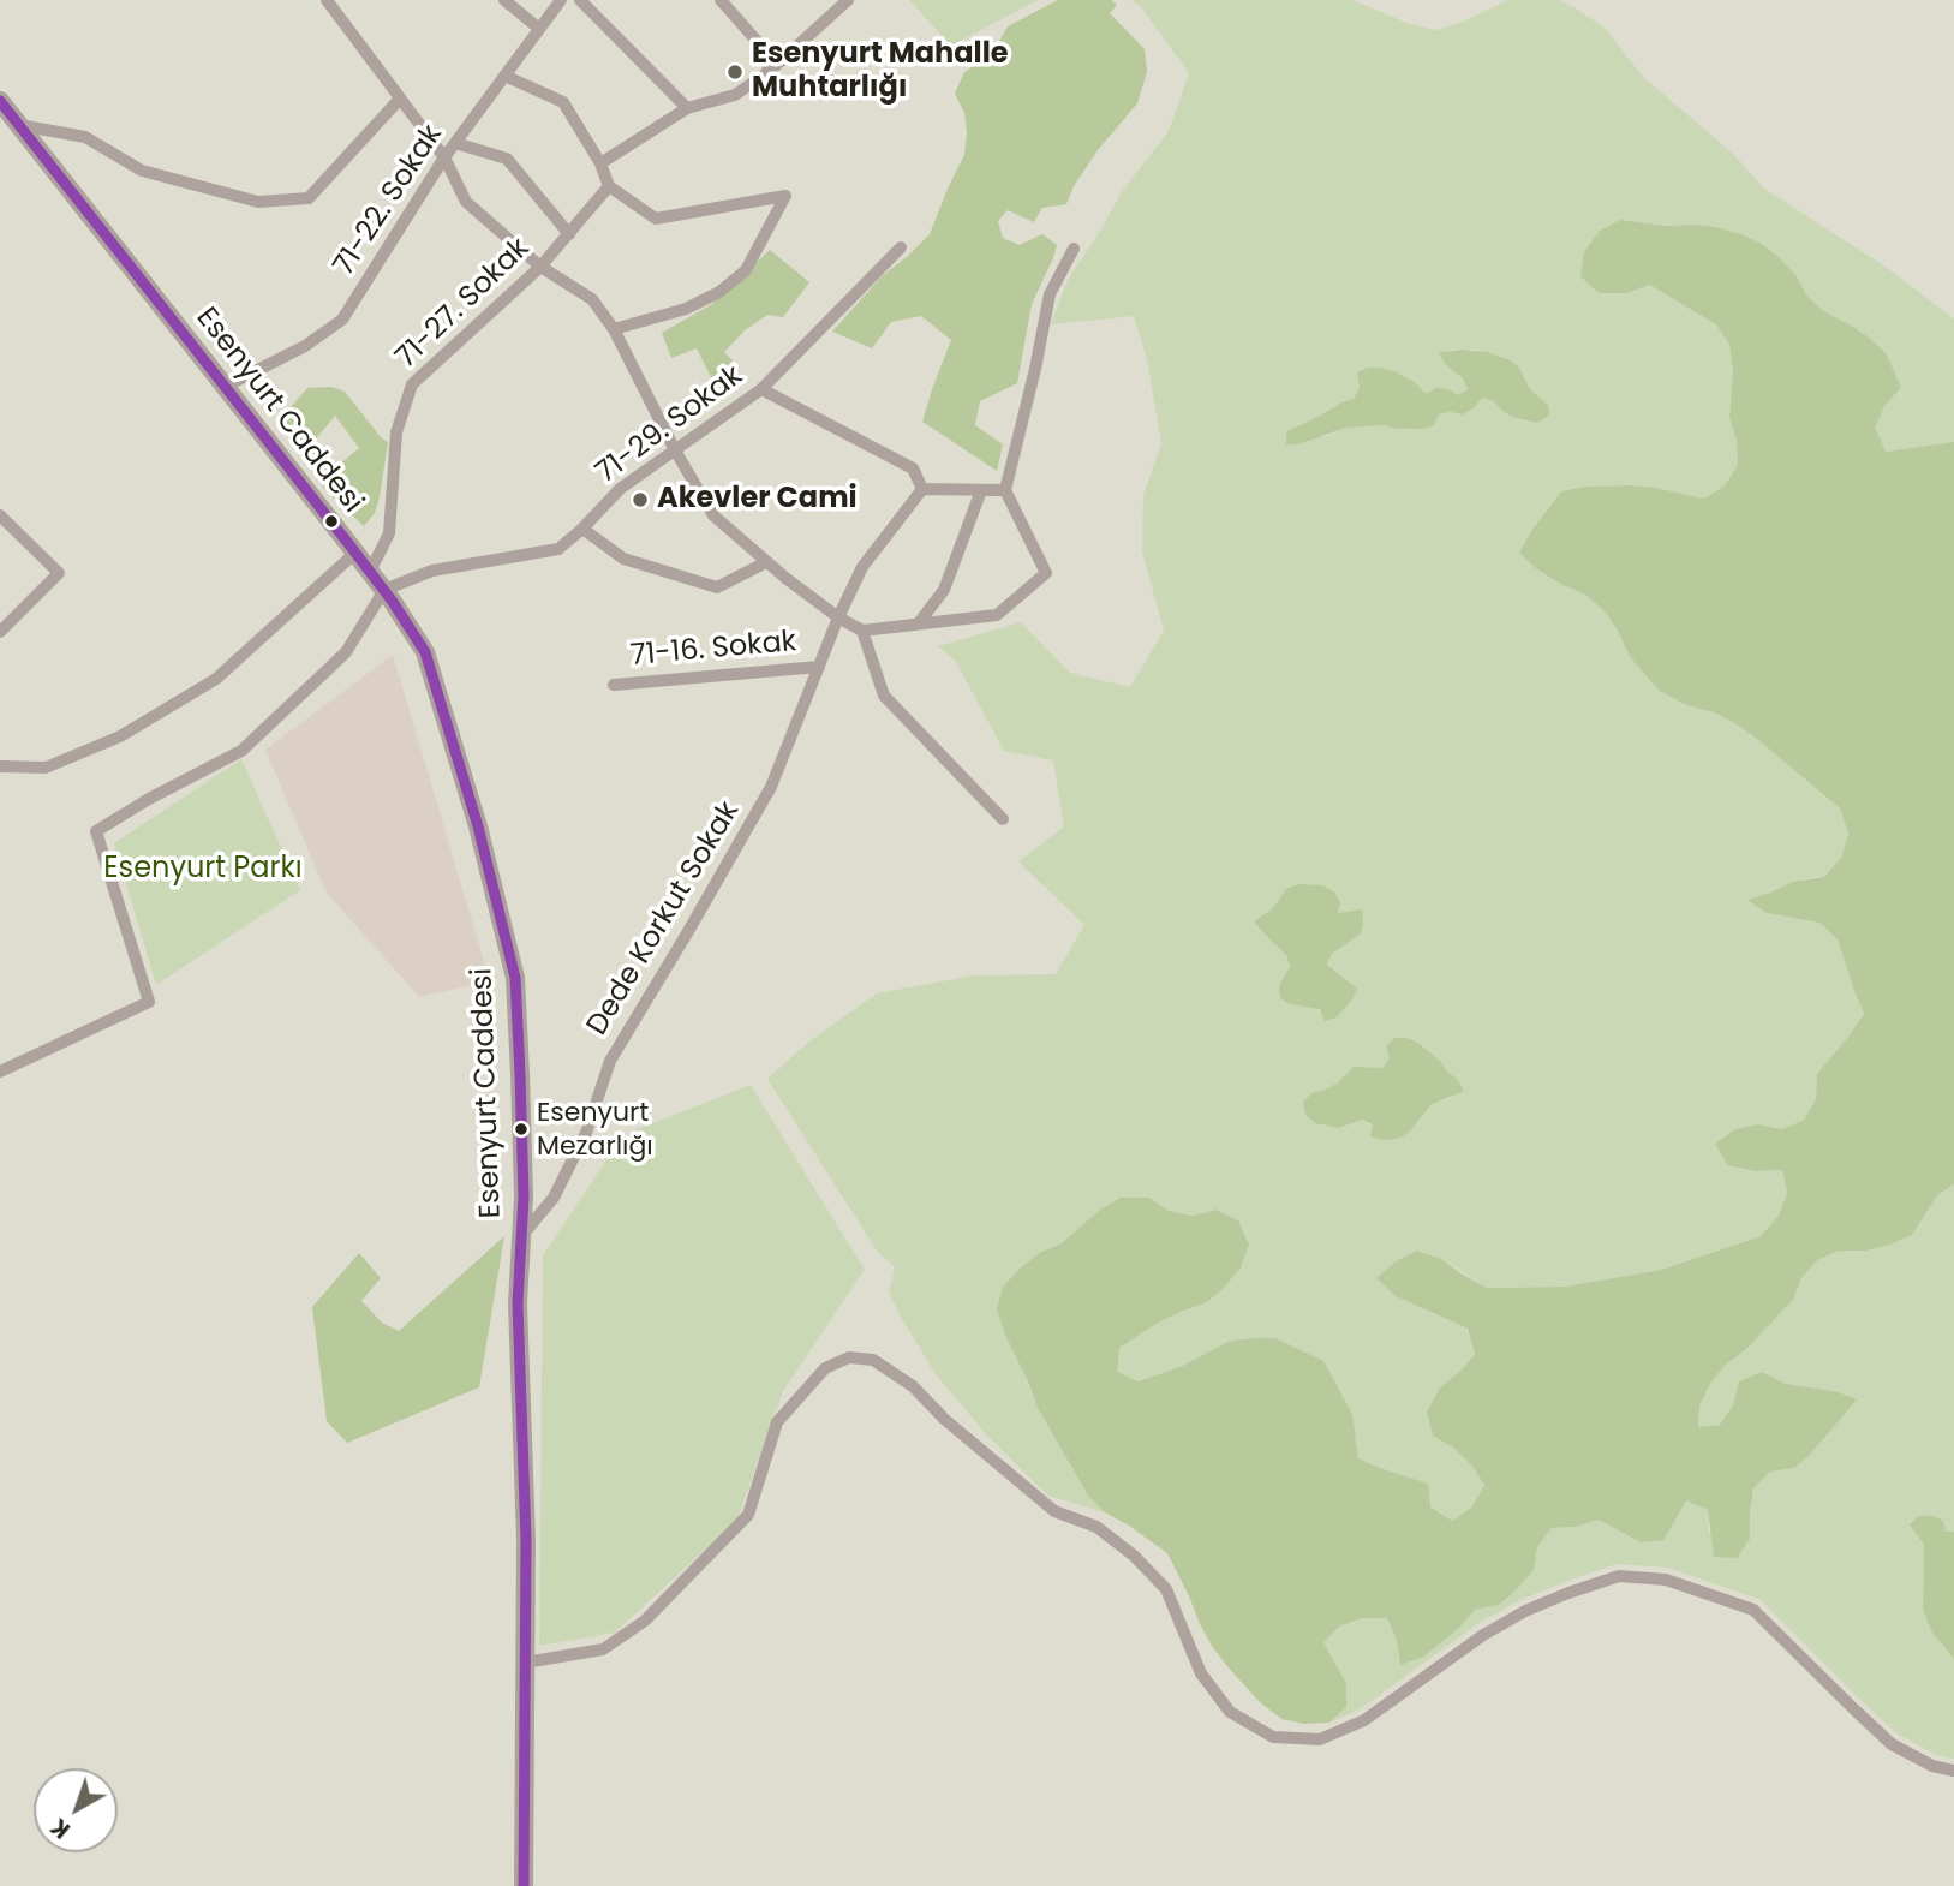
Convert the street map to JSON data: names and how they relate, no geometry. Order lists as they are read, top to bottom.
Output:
{
  "streets": {
    "street": [
      "71-22. Sokak",
      "71-27. Sokak",
      "Esenyurt Caddesi",
      "71-29. Sokak",
      "71-16. Sokak",
      "Dede Korkut Sokak"
    ]
  },
  "crossings": [
    ["71-22. Sokak", "Esenyurt Caddesi"],
    ["71-27. Sokak", "Esenyurt Caddesi"],
    ["Esenyurt Caddesi", "71-29. Sokak"],
    ["Esenyurt Caddesi", "Dede Korkut Sokak"],
    ["71-16. Sokak", "Dede Korkut Sokak"]
  ],
  "parks": ["Esenyurt Parkı"],
  "places": ["Esenyurt Mahalle Muhtarlığı", "Akevler Cami", "Esenyurt Mezarlığı"],
  "north": "bottom left"
}
